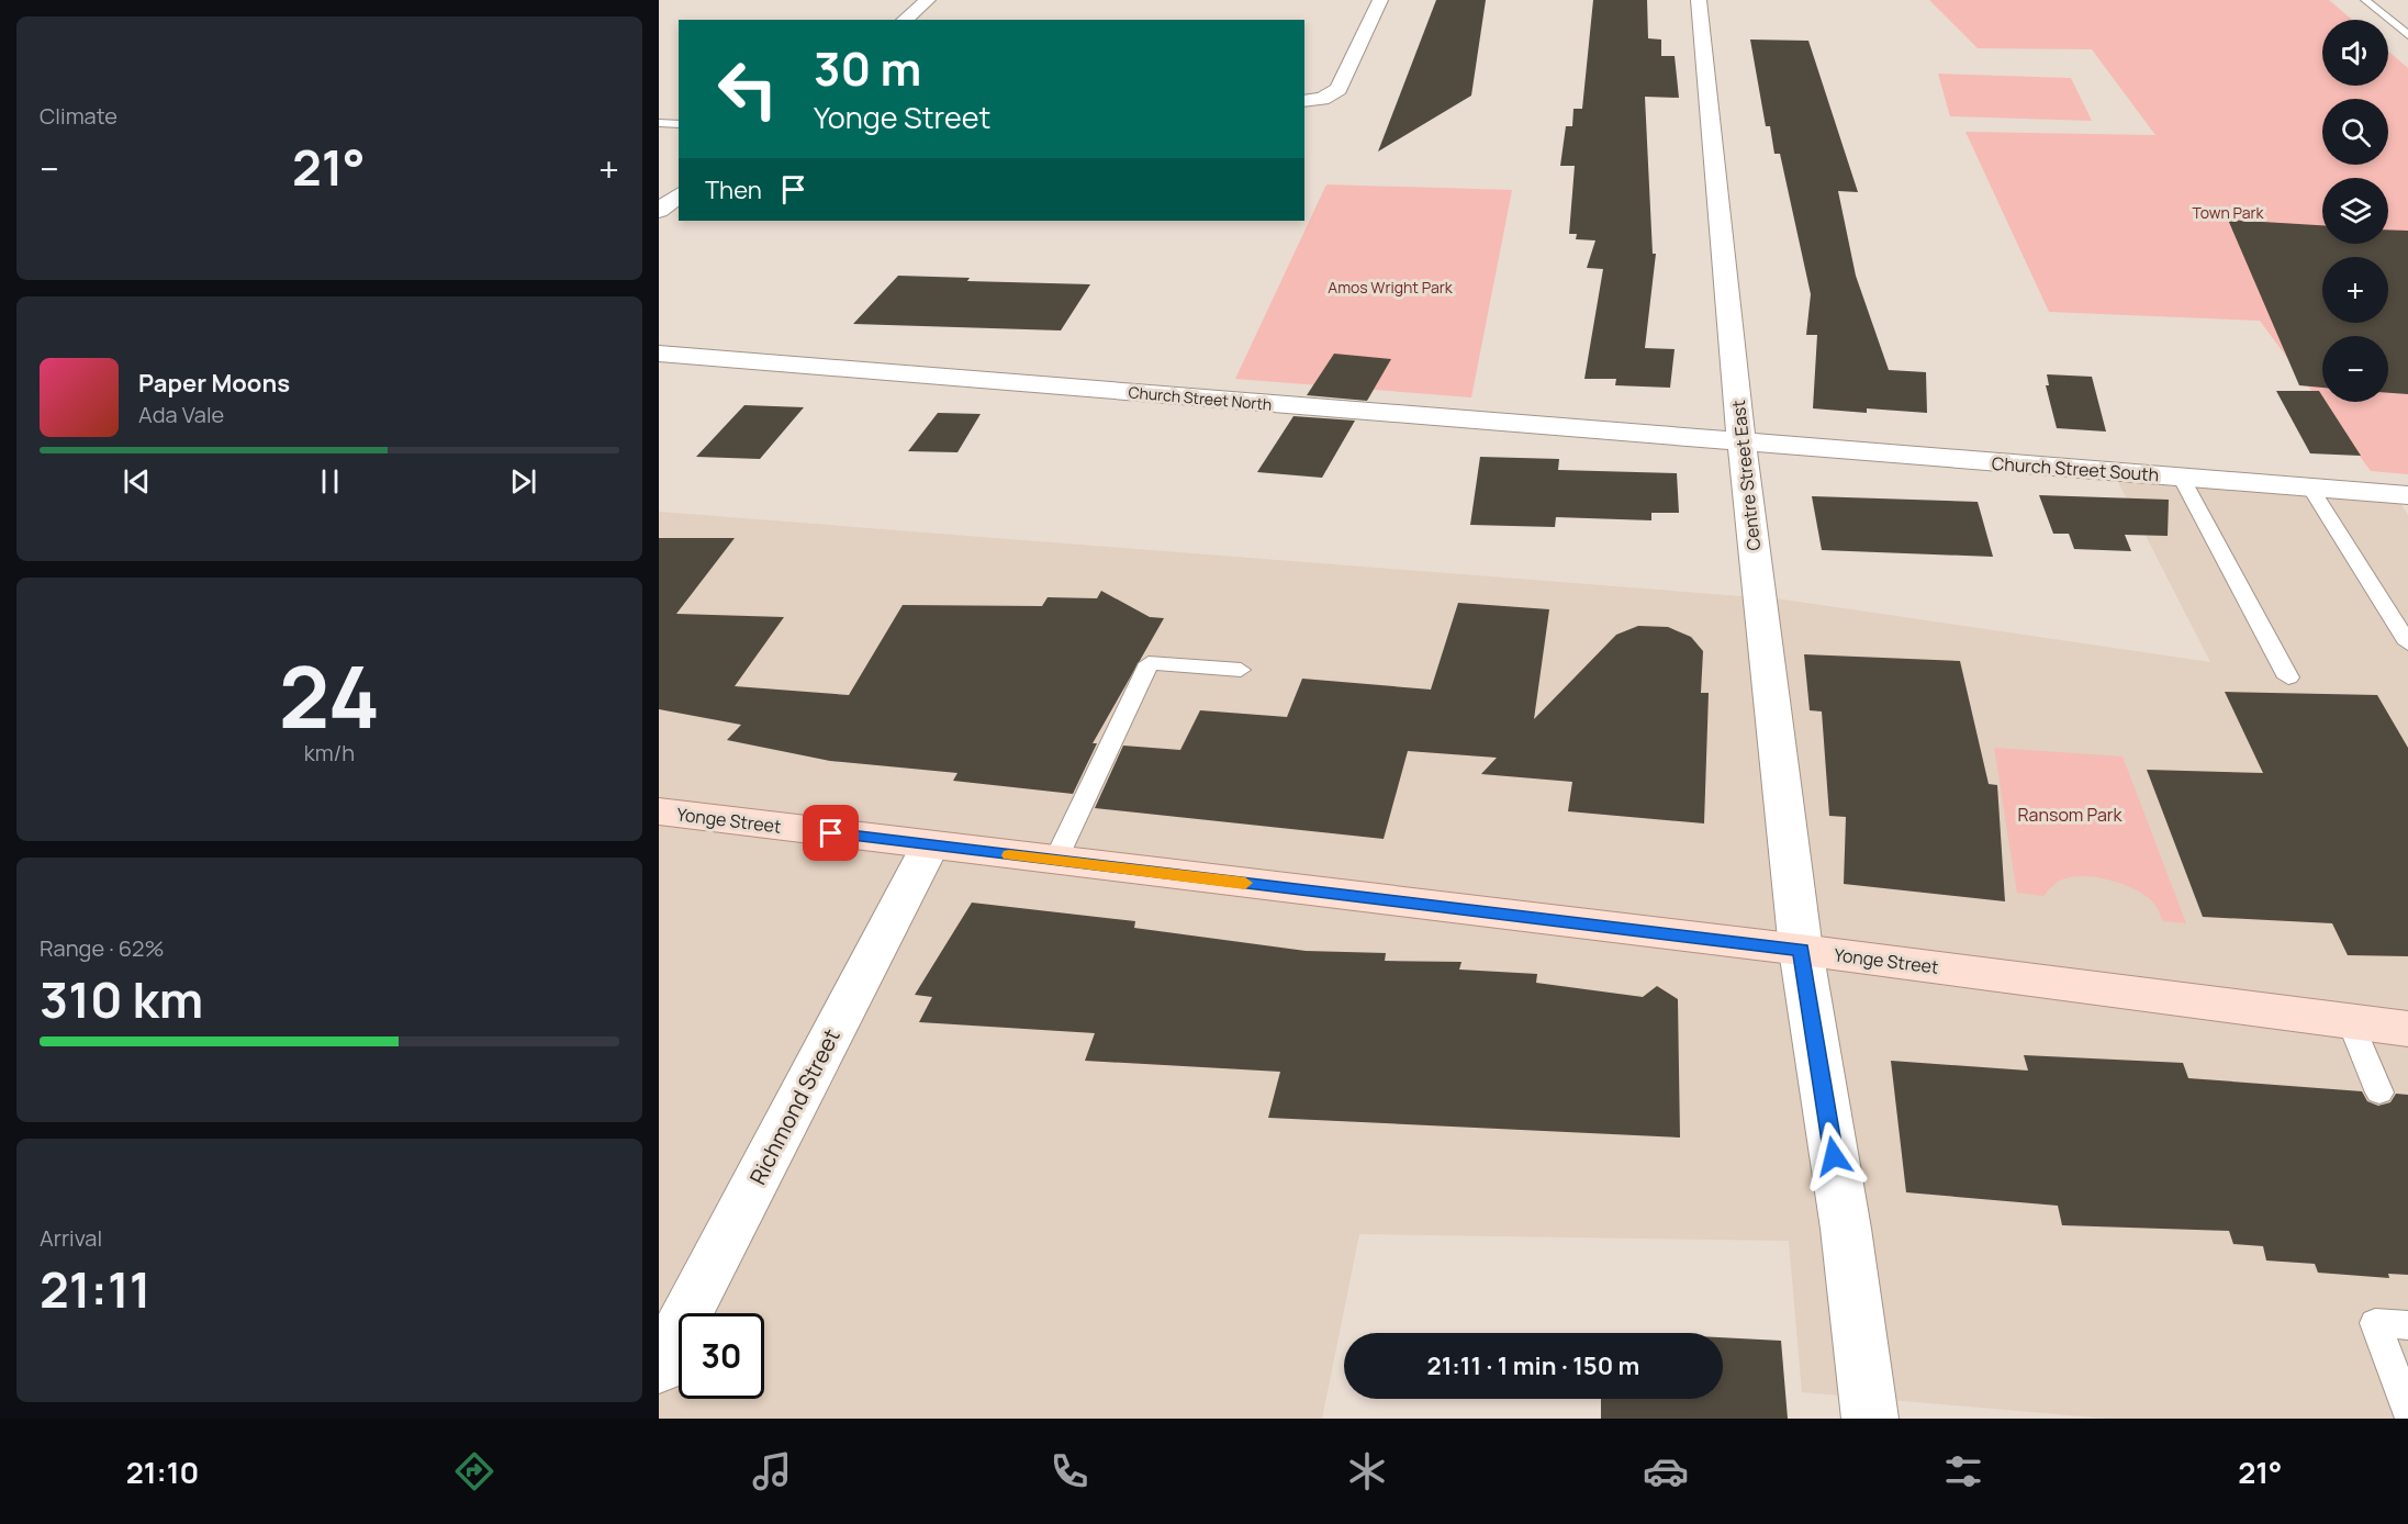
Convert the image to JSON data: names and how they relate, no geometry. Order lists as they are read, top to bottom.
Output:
{
  "streets": {
    "main road": ["Yonge Street"],
    "street": [
      "Church Street North",
      "Church Street South",
      "Centre Street East",
      "Richmond Street"
    ]
  },
  "crossings": [
    ["Church Street North", "Church Street South"],
    ["Church Street North", "Centre Street East"],
    ["Church Street South", "Centre Street East"],
    ["Centre Street East", "Yonge Street"],
    ["Yonge Street", "Richmond Street"]
  ],
  "parks": ["Town Park", "Amos Wright Park", "Ransom Park"],
  "page": {
    "tile": [
      "Climate",
      ["24", "km/h"],
      ["Range · 62%", "310 km"],
      ["Arrival", "21:11"]
    ],
    "map_buttons": ["+", "−"],
    "turn": ["30 m", "Yonge Street"],
    "heat": ["−", "21°", "+"],
    "then": "Then",
    "song": ["Paper Moons", "Ada Vale"],
    "limit": "30",
    "trip": "21:11 · 1 min · 150 m",
    "tabs": ["21:10", "21°"]
  }
}
